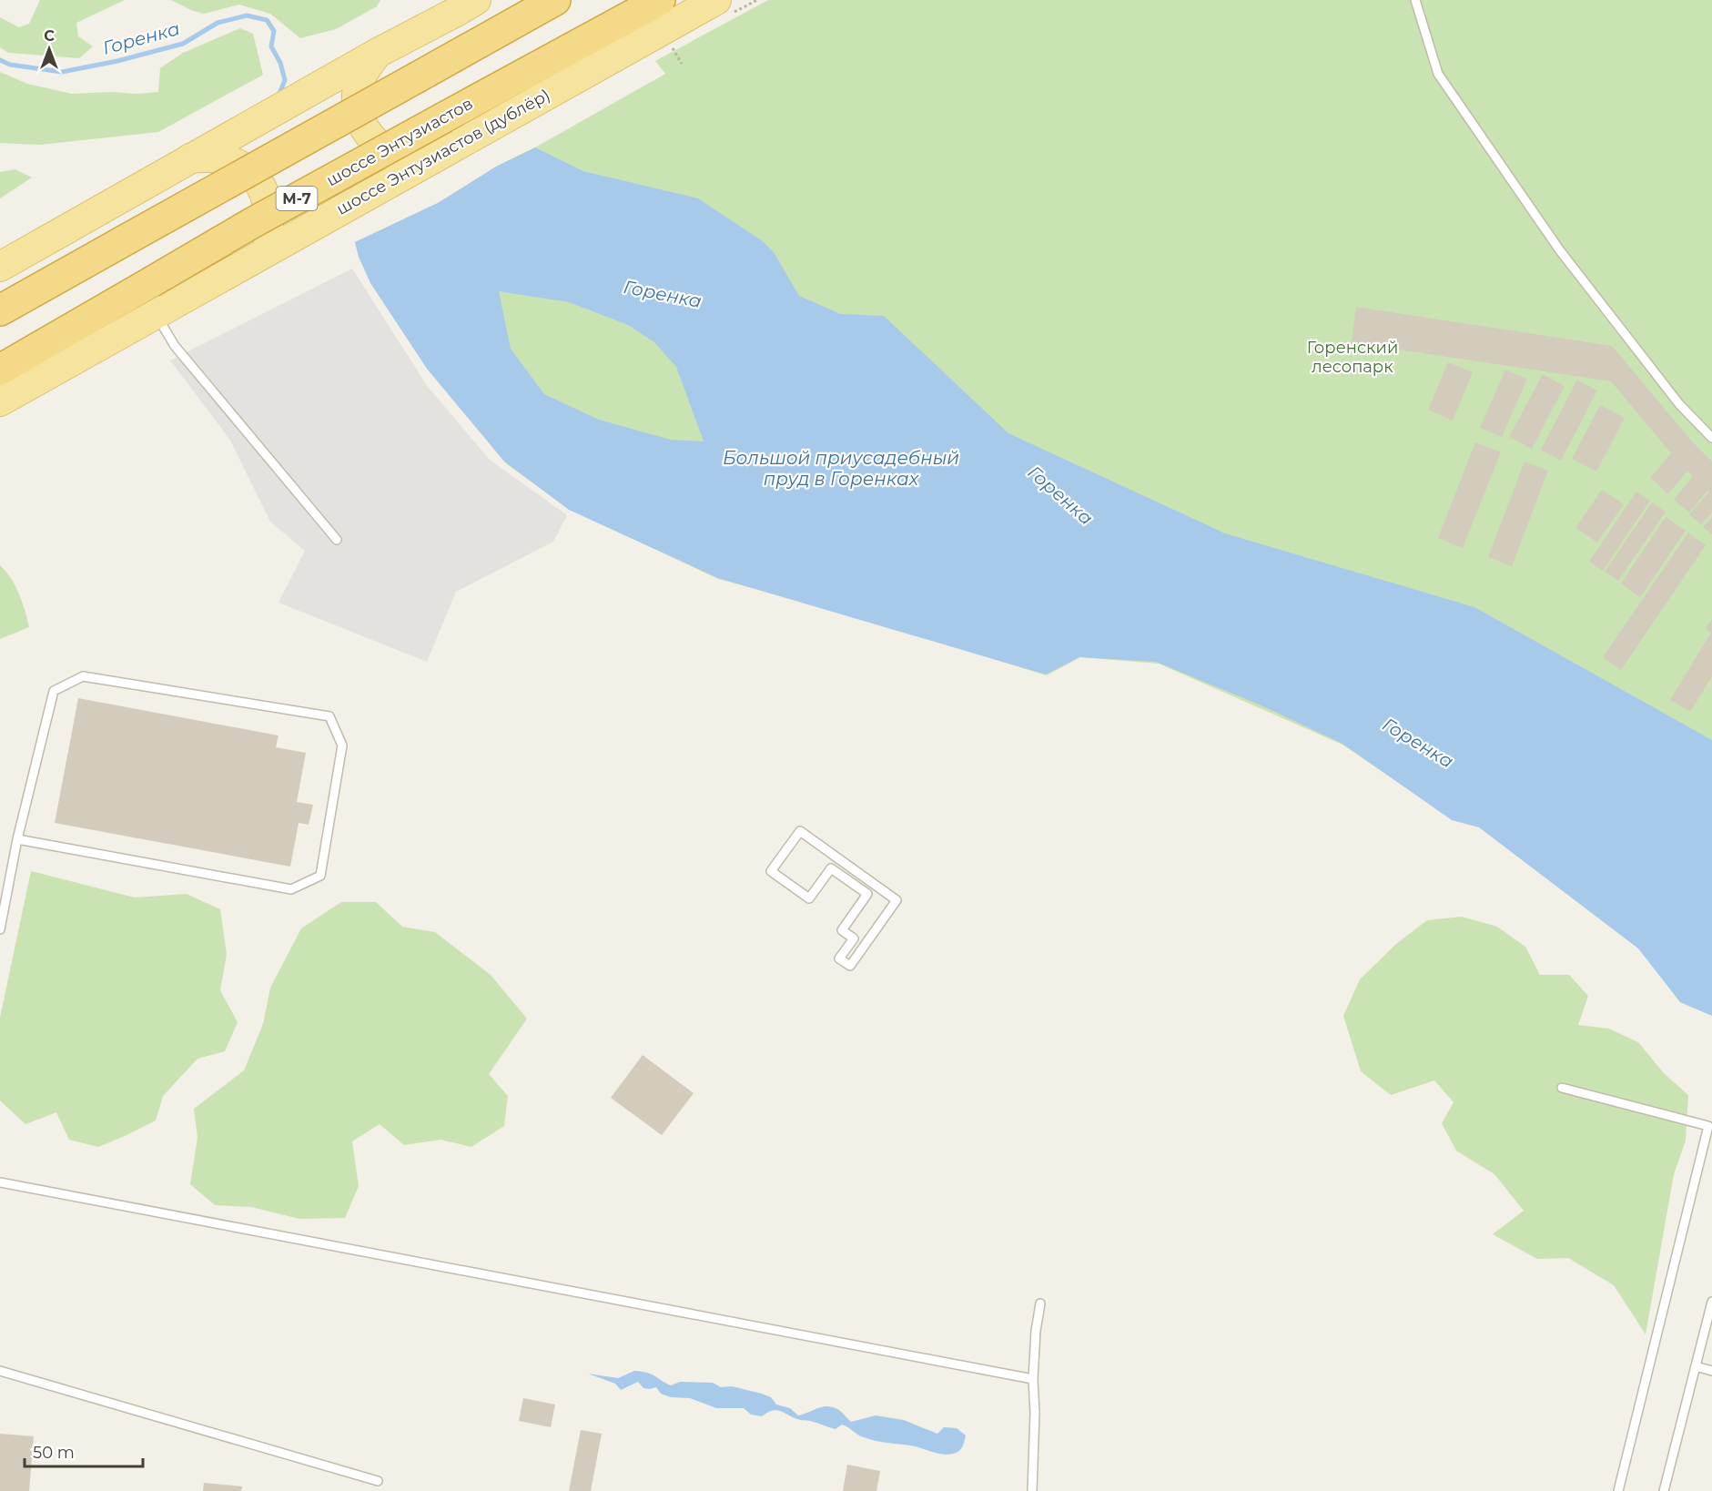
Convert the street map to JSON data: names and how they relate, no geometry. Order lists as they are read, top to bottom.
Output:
{
  "streets": {
    "highway": ["шоссе Энтузиастов", "М-7"],
    "main road": ["шоссе Энтузиастов (дублёр)"]
  },
  "water": ["Горенка", "Большой приусадебный пруд в Горенках"],
  "parks": ["Горенский лесопарк"],
  "scale_bar": "50 m",
  "north": "top"
}
